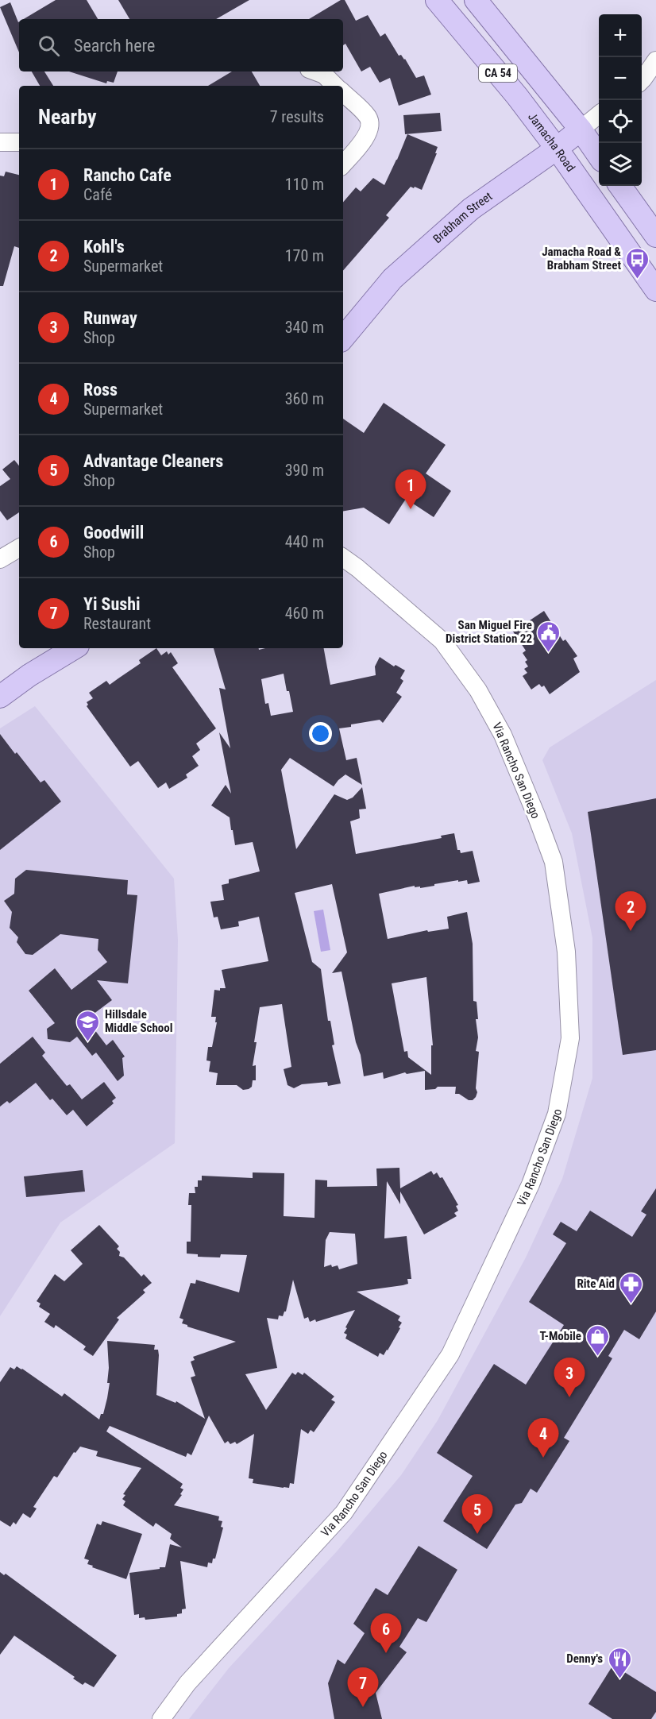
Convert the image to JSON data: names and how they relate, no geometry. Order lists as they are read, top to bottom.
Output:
{
  "streets": {
    "main road": ["CA 54", "Jamacha Road", "Brabham Street"],
    "street": ["Via Rancho San Diego"]
  },
  "crossings": [
    ["CA 54", "Brabham Street"],
    ["Jamacha Road", "Brabham Street"]
  ],
  "places": {
    "bus stop": ["Jamacha Road & Brabham Street"],
    "public building": ["San Miguel Fire District Station 22"],
    "school or university": ["Hillsdale Middle School"],
    "pharmacy": ["Rite Aid"],
    "shop": ["T-Mobile"],
    "restaurant": ["Denny's"]
  },
  "page": {
    "map_buttons": ["+", "−"],
    "search": "Search here",
    "heading": ["Nearby", "7 results"],
    "list": [
      {
        "mark": "1",
        "name": "Rancho Cafe",
        "note": "Café",
        "value": "110 m"
      },
      {
        "mark": "2",
        "name": "Kohl's",
        "note": "Supermarket",
        "value": "170 m"
      },
      {
        "mark": "3",
        "name": "Runway",
        "note": "Shop",
        "value": "340 m"
      },
      {
        "mark": "4",
        "name": "Ross",
        "note": "Supermarket",
        "value": "360 m"
      },
      {
        "mark": "5",
        "name": "Advantage Cleaners",
        "note": "Shop",
        "value": "390 m"
      },
      {
        "mark": "6",
        "name": "Goodwill",
        "note": "Shop",
        "value": "440 m"
      },
      {
        "mark": "7",
        "name": "Yi Sushi",
        "note": "Restaurant",
        "value": "460 m"
      }
    ],
    "pins": [
      "1",
      "2",
      "3",
      "4",
      "5",
      "6",
      "7"
    ]
  }
}
